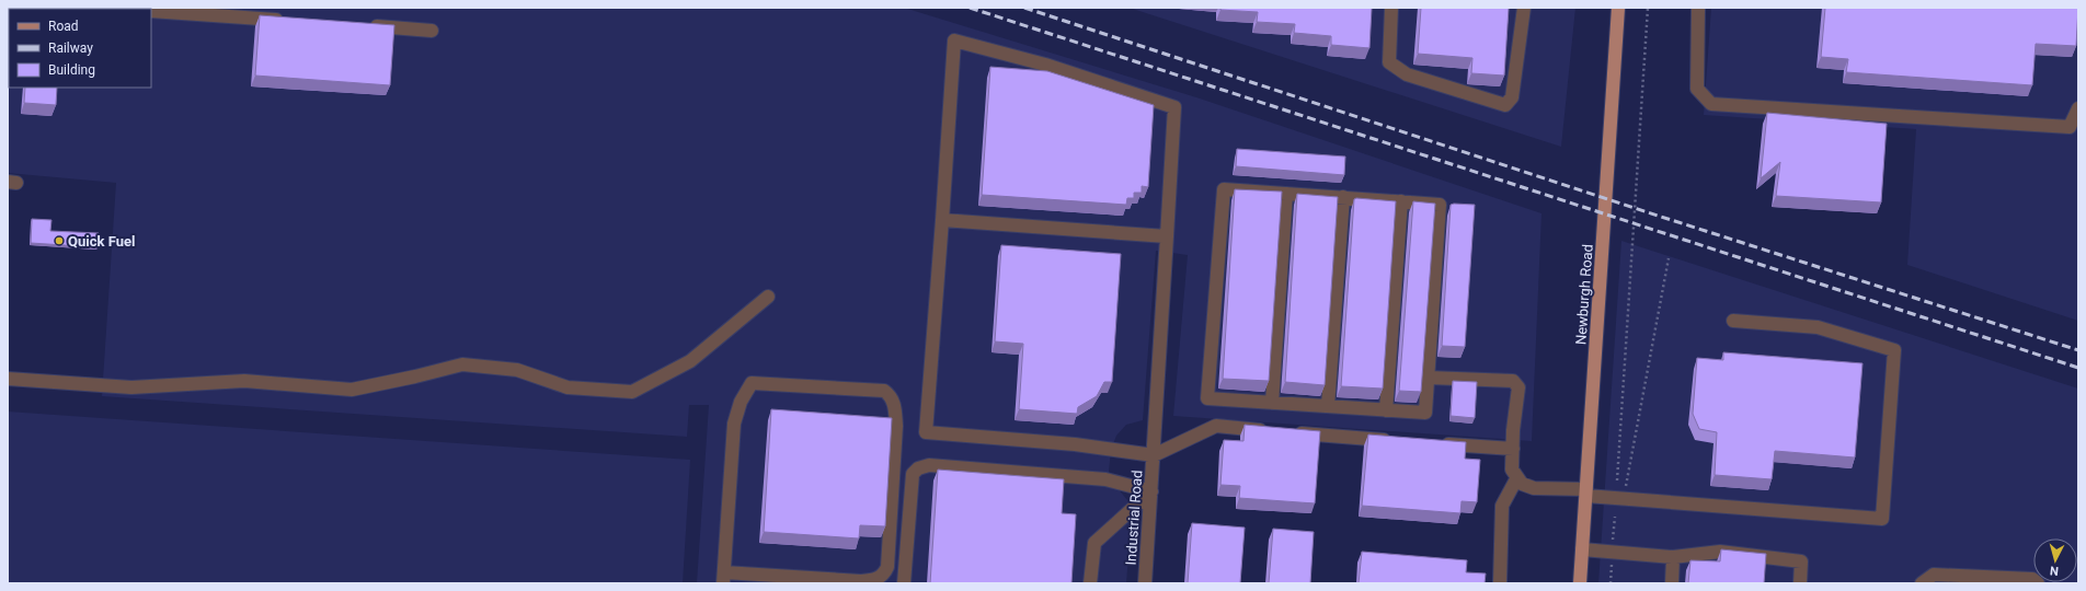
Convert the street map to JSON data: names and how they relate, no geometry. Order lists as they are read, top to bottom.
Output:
{
  "streets": {
    "main road": ["Newburgh Road"],
    "street": ["Industrial Road"]
  },
  "places": ["Quick Fuel"],
  "legend": ["Road", "Railway", "Building"],
  "north": "bottom"
}
